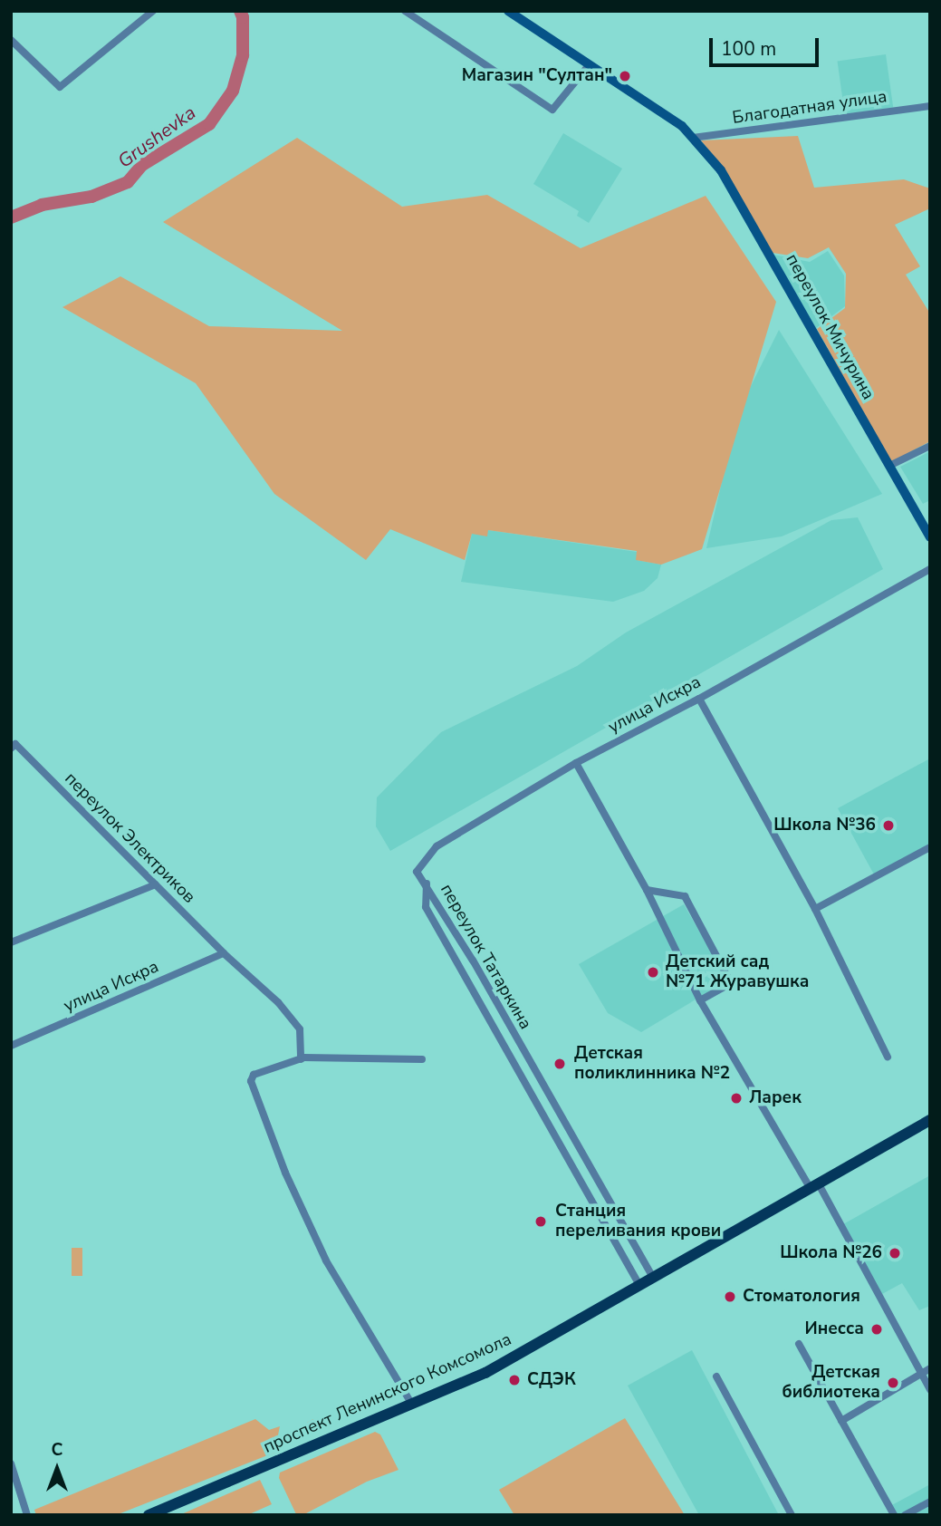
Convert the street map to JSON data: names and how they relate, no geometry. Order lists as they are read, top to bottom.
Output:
{
  "streets": {
    "main road": ["переулок Мичурина", "проспект Ленинского Комсомола"],
    "street": [
      "Благодатная улица",
      "улица Искра",
      "переулок Электриков",
      "переулок Татаркина"
    ]
  },
  "crossings": [
    ["Благодатная улица", "переулок Мичурина"],
    ["улица Искра", "переулок Электриков"],
    ["улица Искра", "переулок Татаркина"],
    ["переулок Татаркина", "проспект Ленинского Комсомола"]
  ],
  "water": ["Grushevka"],
  "places": [
    "Магазин \"Султан\"",
    "Школа №36",
    "Детский сад №71 Журавушка",
    "Детская поликлинника №2",
    "Ларек",
    "Станция переливания крови",
    "Школа №26",
    "Стоматология",
    "Инесса",
    "СДЭК",
    "Детская библиотека"
  ],
  "scale_bar": "100 m",
  "north": "top"
}
